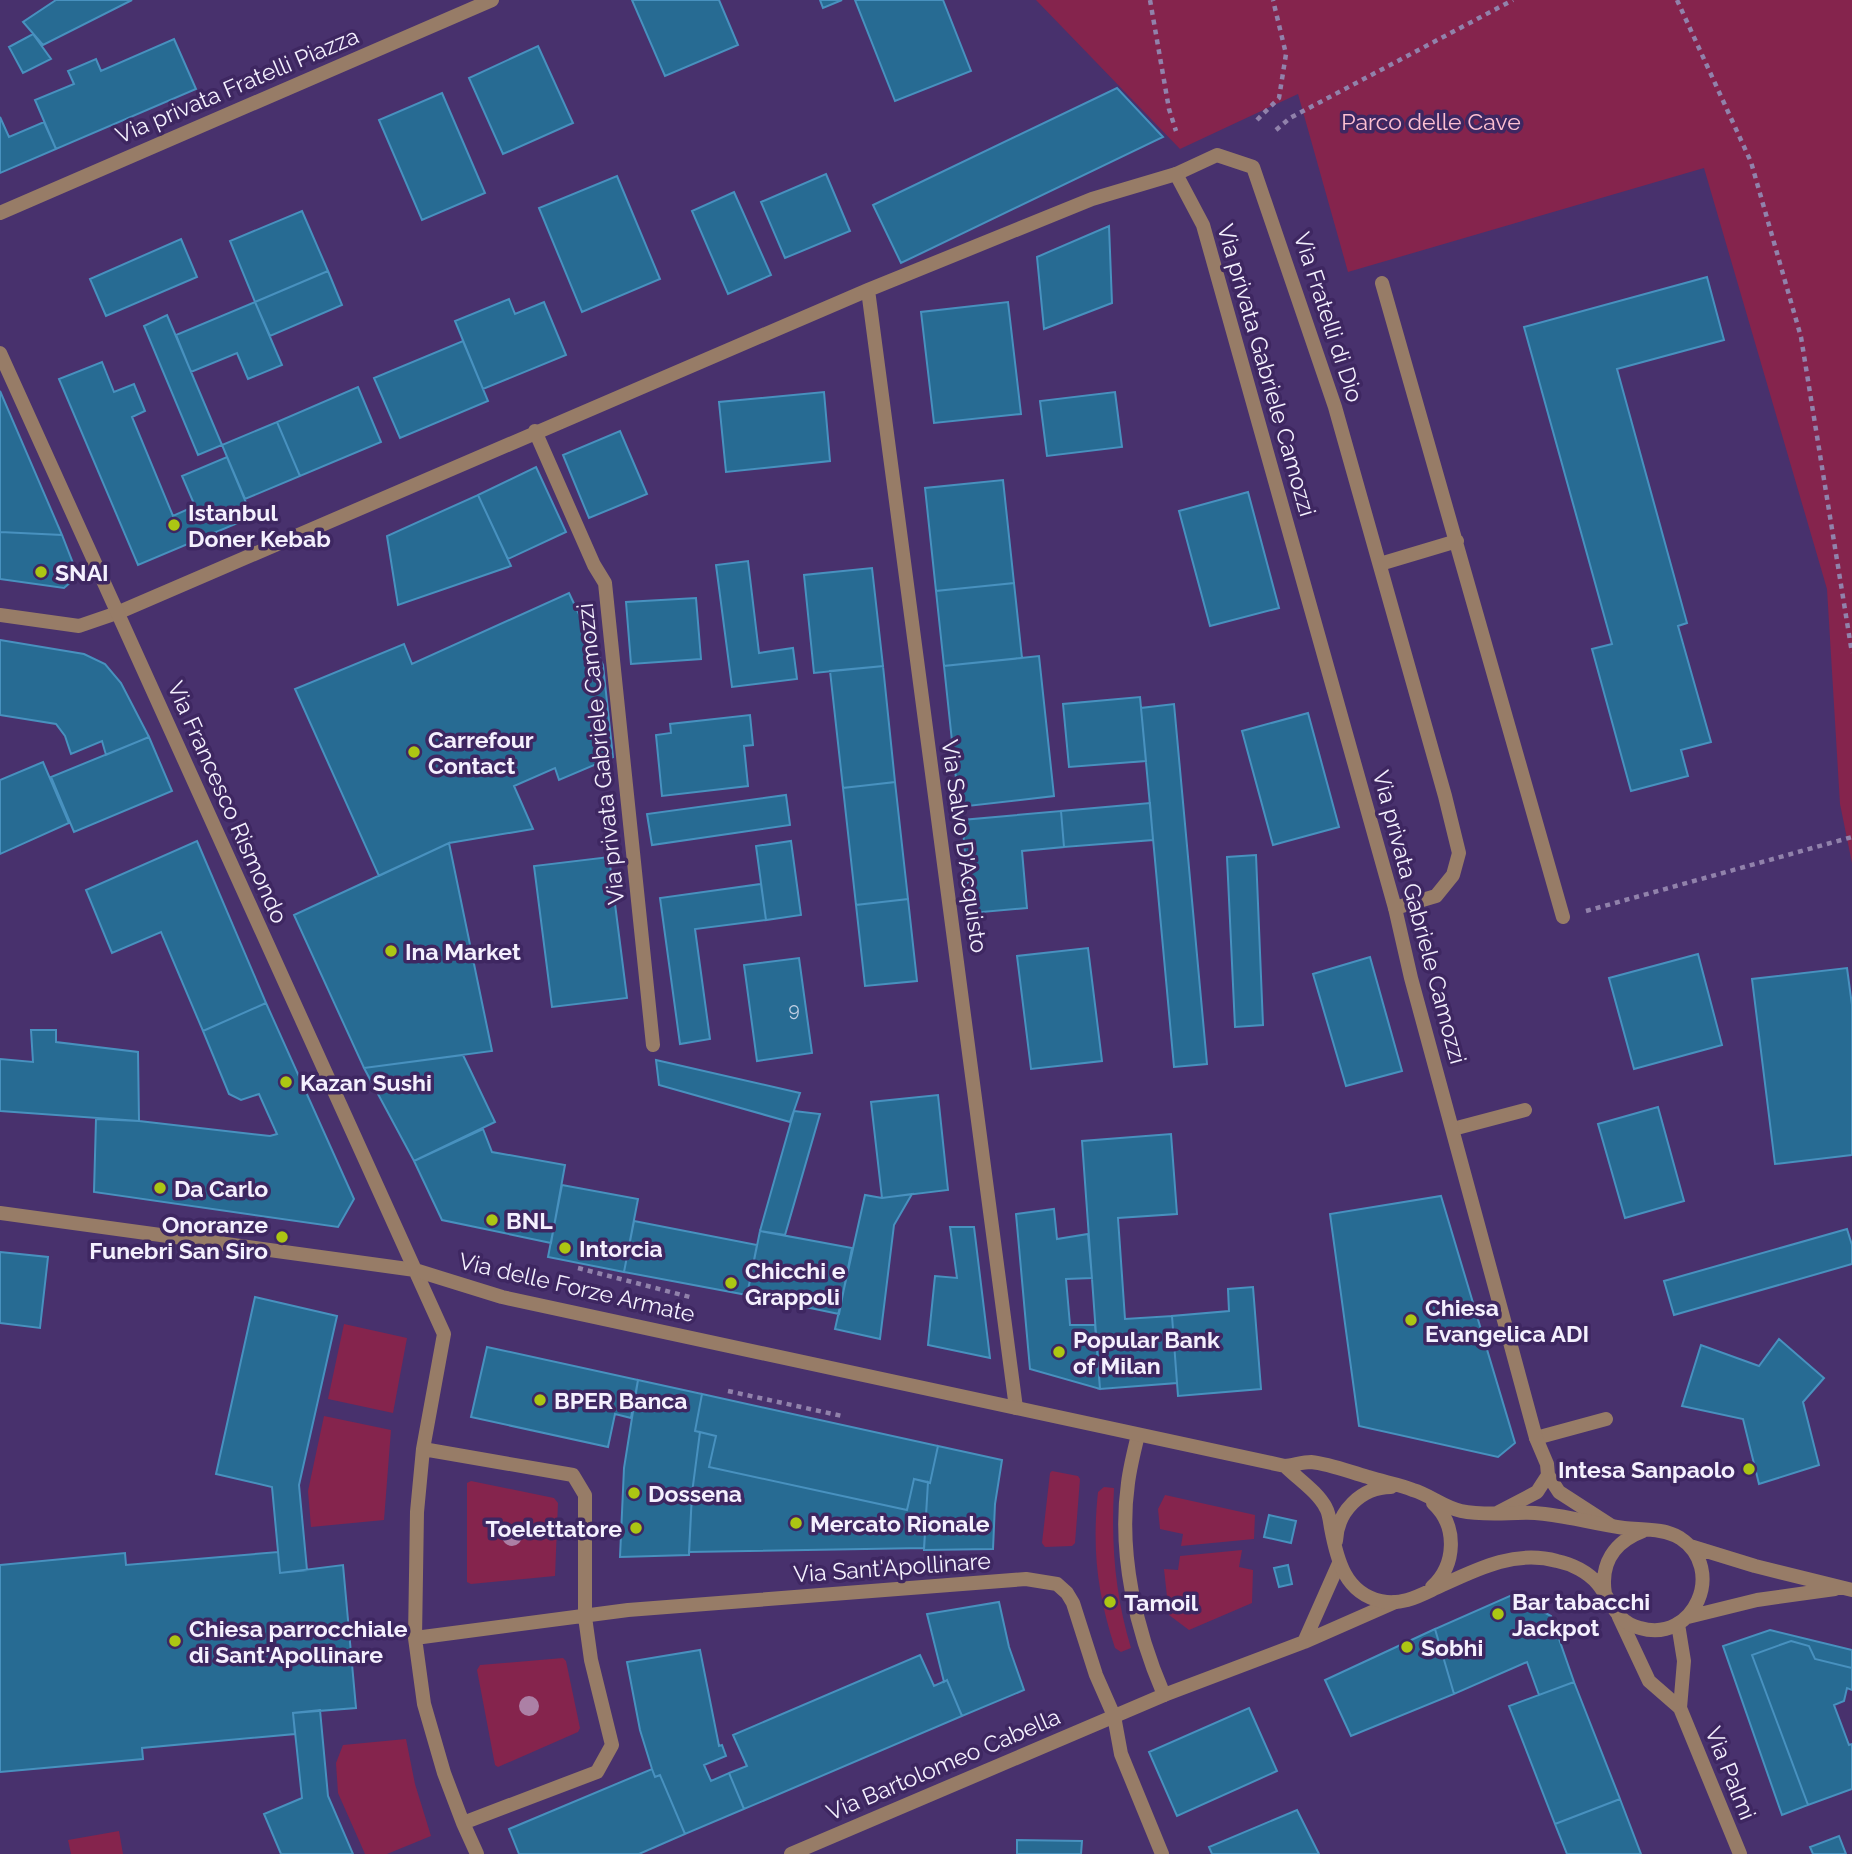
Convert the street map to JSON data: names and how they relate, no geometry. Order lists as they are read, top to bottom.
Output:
{
  "streets": {
    "street": [
      "Via privata Fratelli Piazza",
      "Via Fratelli di Dio",
      "Via privata Gabriele Camozzi",
      "Via Francesco Rismondo",
      "Via Salvo D'Acquisto",
      "Via delle Forze Armate",
      "Via Sant'Apollinare",
      "Via Bartolomeo Cabella",
      "Via Palmi"
    ]
  },
  "crossings": [
    ["Via Fratelli di Dio", "Via privata Gabriele Camozzi"],
    ["Via Francesco Rismondo", "Via delle Forze Armate"],
    ["Via Francesco Rismondo", "Via Sant'Apollinare"],
    ["Via Salvo D'Acquisto", "Via delle Forze Armate"],
    ["Via delle Forze Armate", "Via Palmi"],
    ["Via Sant'Apollinare", "Via Bartolomeo Cabella"]
  ],
  "parks": ["Parco delle Cave"],
  "places": [
    "Istanbul Doner Kebab",
    "SNAI",
    "Carrefour Contact",
    "Ina Market",
    "Kazan Sushi",
    "Da Carlo",
    "BNL",
    "Onoranze Funebri San Siro",
    "Intorcia",
    "Chicchi e Grappoli",
    "Chiesa Evangelica ADI",
    "Popular Bank of Milan",
    "BPER Banca",
    "Intesa Sanpaolo",
    "Dossena",
    "Mercato Rionale",
    "Toelettatore",
    "Tamoil",
    "Bar tabacchi Jackpot",
    "Chiesa parrocchiale di Sant'Apollinare",
    "Sobhi"
  ],
  "house_numbers": ["9"]
}
